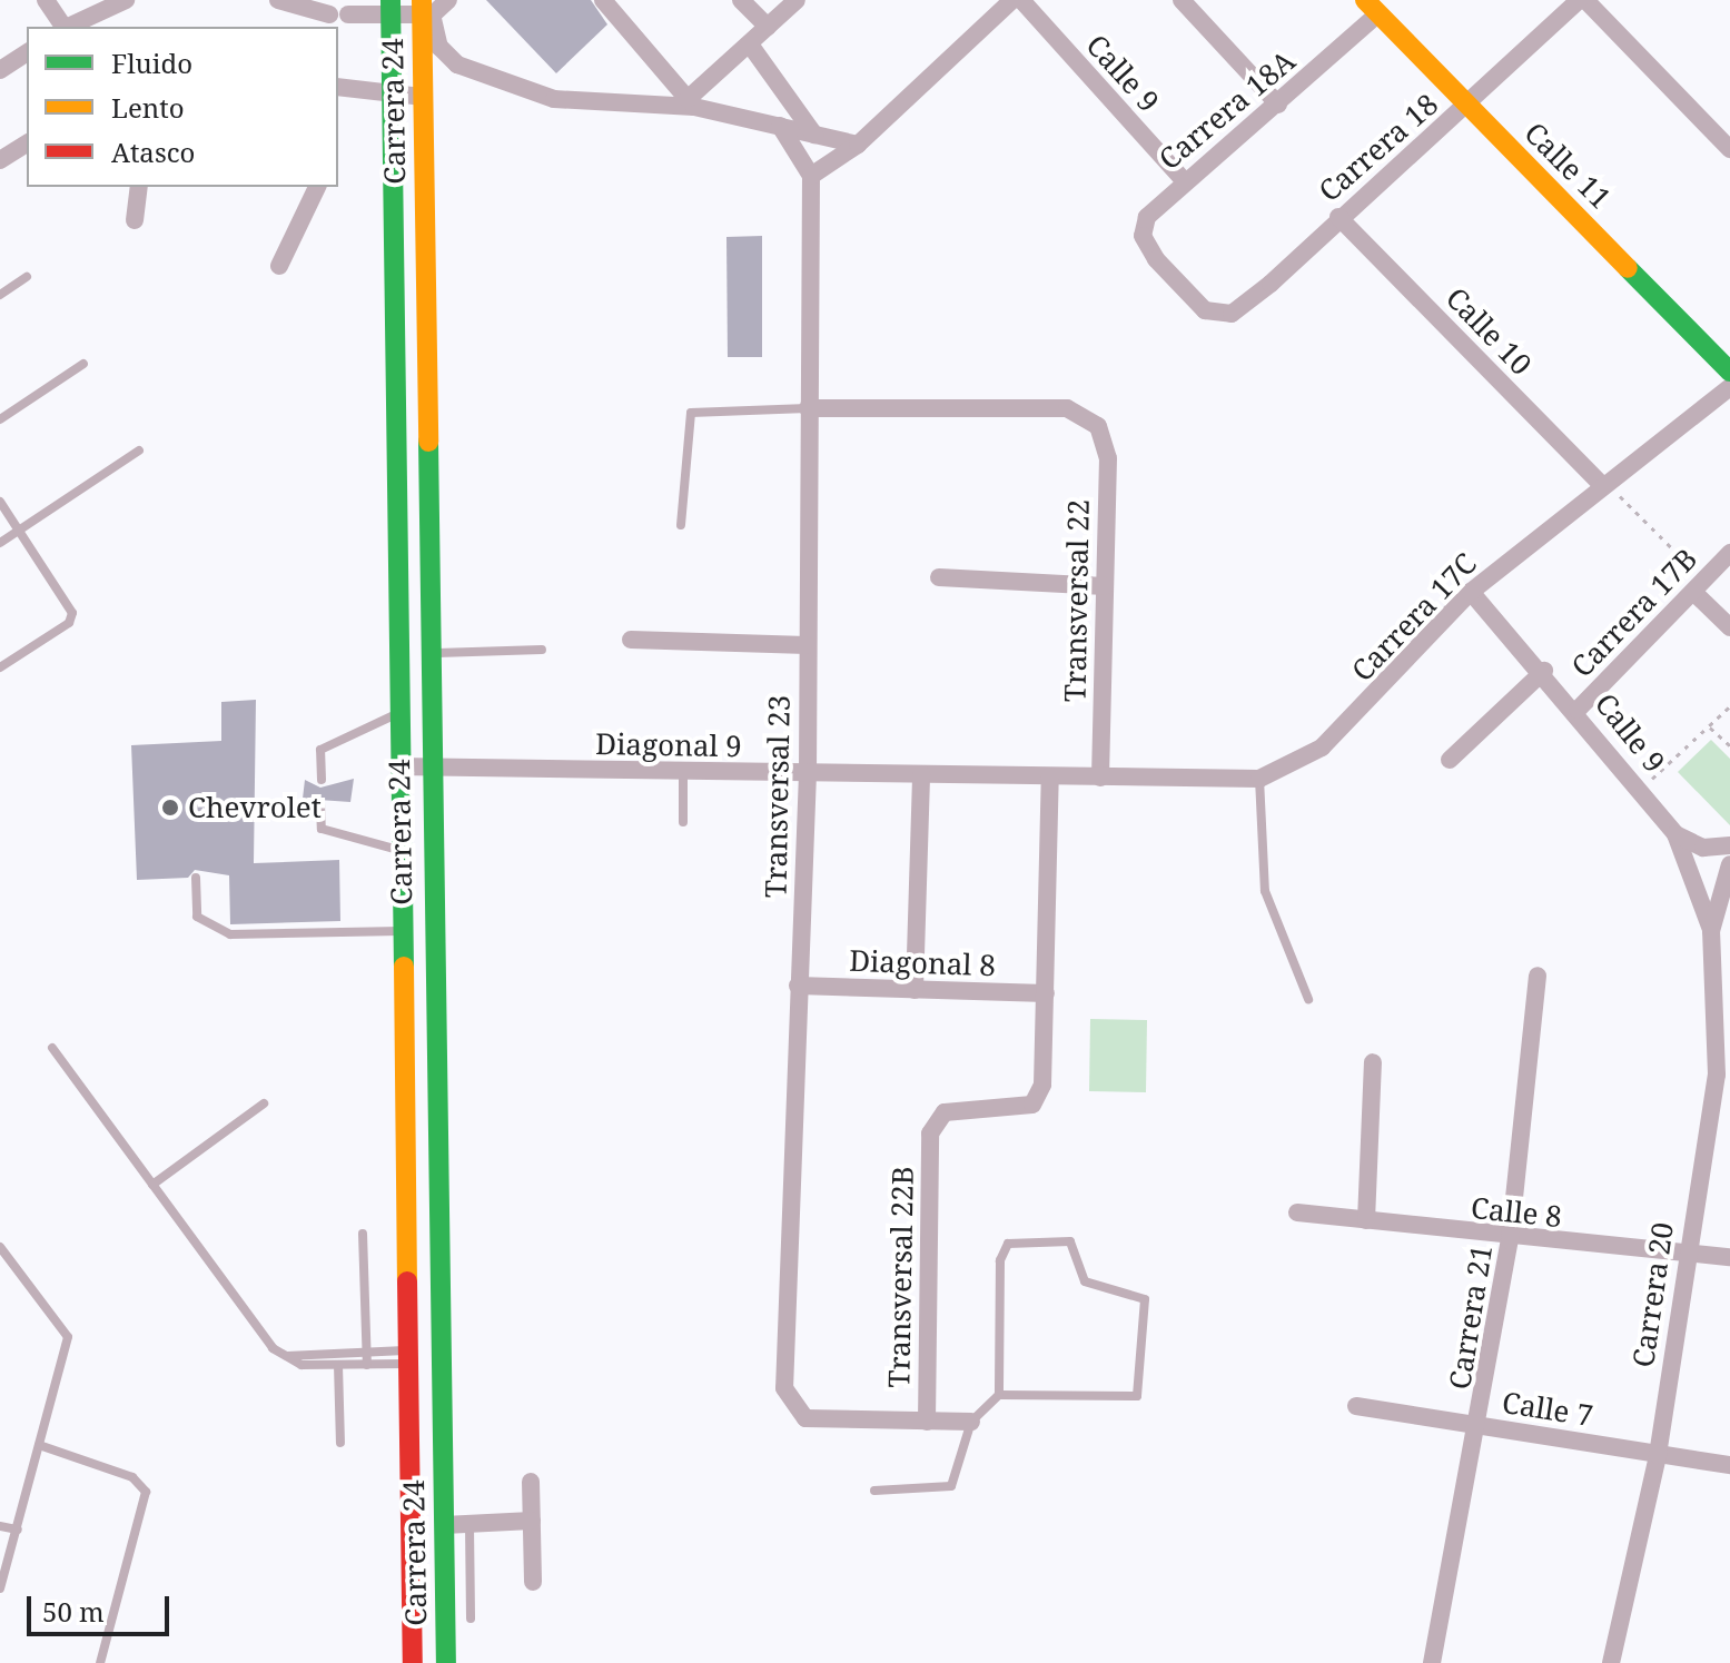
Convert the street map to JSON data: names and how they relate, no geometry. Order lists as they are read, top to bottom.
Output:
{
  "streets": {
    "main road": ["Carrera 24", "Calle 11"],
    "street": [
      "Calle 9",
      "Carrera 18A",
      "Carrera 18",
      "Calle 10",
      "Transversal 22",
      "Carrera 17B",
      "Carrera 17C",
      "Diagonal 9",
      "Transversal 23",
      "Diagonal 8",
      "Calle 8",
      "Transversal 22B",
      "Carrera 20",
      "Carrera 21",
      "Calle 7"
    ]
  },
  "crossings": [
    ["Calle 9", "Carrera 18A"],
    ["Calle 9", "Carrera 17B"],
    ["Calle 9", "Carrera 17C"],
    ["Calle 9", "Carrera 20"],
    ["Carrera 18A", "Carrera 18"],
    ["Carrera 18A", "Calle 11"],
    ["Carrera 24", "Diagonal 9"],
    ["Carrera 18", "Calle 11"],
    ["Carrera 18", "Calle 10"],
    ["Calle 10", "Carrera 17C"],
    ["Transversal 22", "Carrera 17C"],
    ["Transversal 22", "Diagonal 9"],
    ["Transversal 22", "Transversal 23"],
    ["Carrera 17C", "Diagonal 9"],
    ["Diagonal 9", "Transversal 23"],
    ["Transversal 23", "Diagonal 8"],
    ["Transversal 23", "Transversal 22B"],
    ["Diagonal 8", "Transversal 22B"],
    ["Calle 8", "Carrera 20"],
    ["Calle 8", "Carrera 21"],
    ["Carrera 20", "Calle 7"],
    ["Carrera 21", "Calle 7"]
  ],
  "places": ["Chevrolet"],
  "legend": ["Fluido", "Lento", "Atasco"],
  "scale_bar": "50 m"
}
